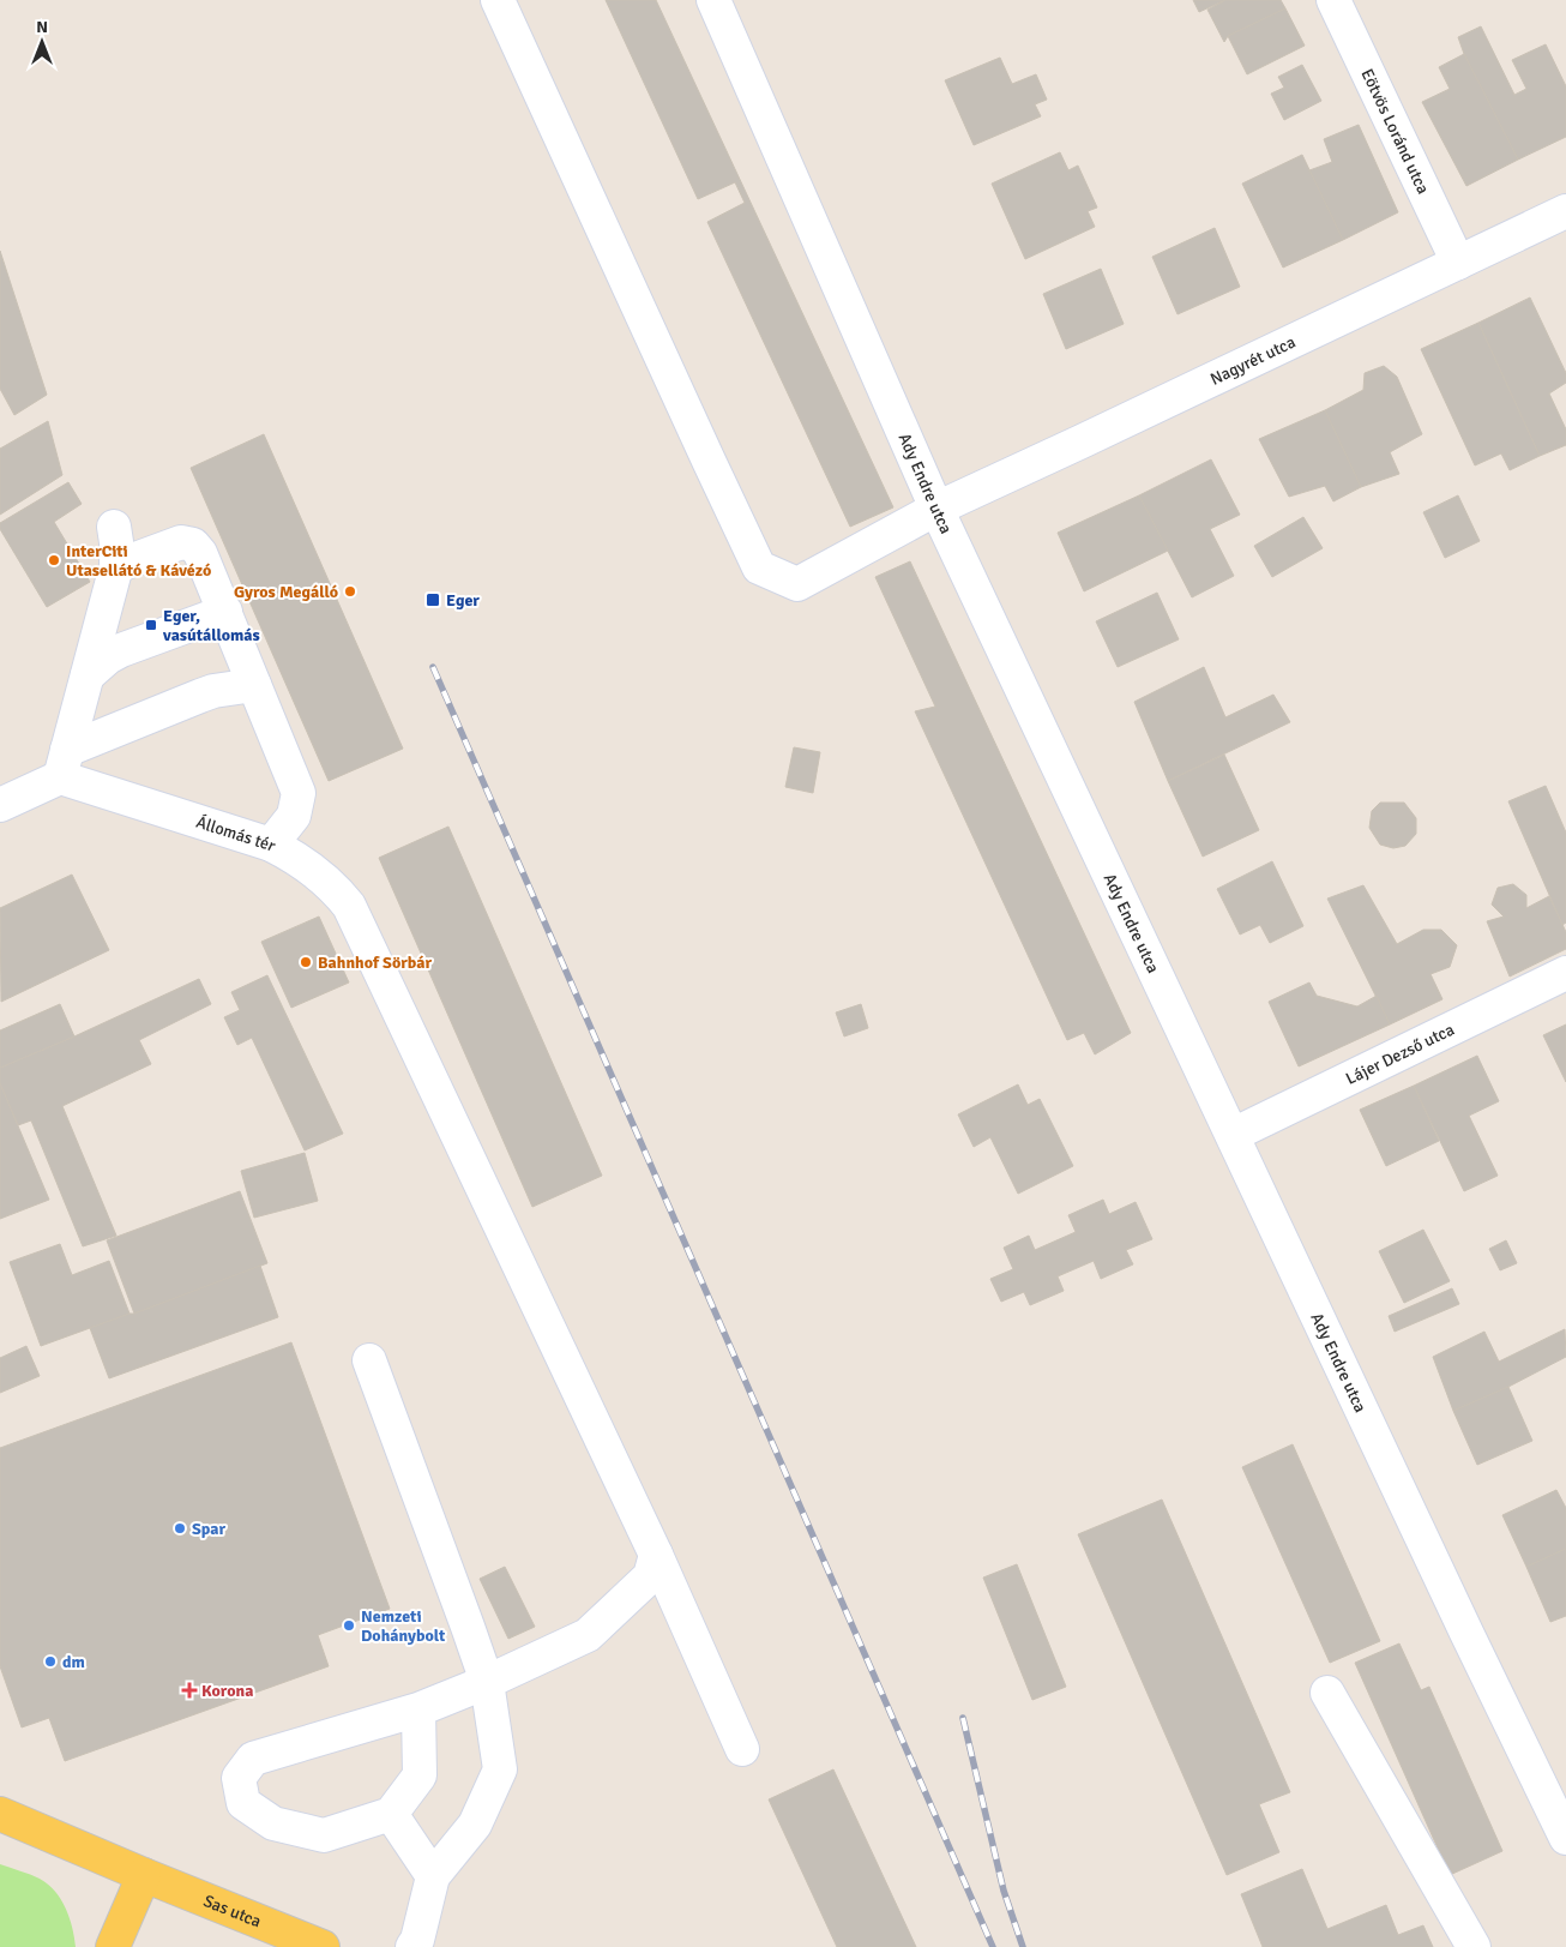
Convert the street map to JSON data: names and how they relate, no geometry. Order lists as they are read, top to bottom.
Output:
{
  "streets": {
    "main road": ["Sas utca"],
    "street": [
      "Eötvös Loránd utca",
      "Nagyrét utca",
      "Ady Endre utca",
      "Állomás tér",
      "Lájer Dezső utca"
    ]
  },
  "crossings": [
    ["Eötvös Loránd utca", "Nagyrét utca"],
    ["Nagyrét utca", "Ady Endre utca"],
    ["Ady Endre utca", "Lájer Dezső utca"]
  ],
  "places": {
    "other": [
      "InterCiti Utasellátó & Kávézó",
      "Gyros Megálló",
      "Bahnhof Sörbár",
      "Spar",
      "Nemzeti Dohánybolt",
      "dm"
    ],
    "transit": ["Eger", "Eger, vasútállomás"],
    "health": ["Korona"]
  },
  "north": "top"
}
